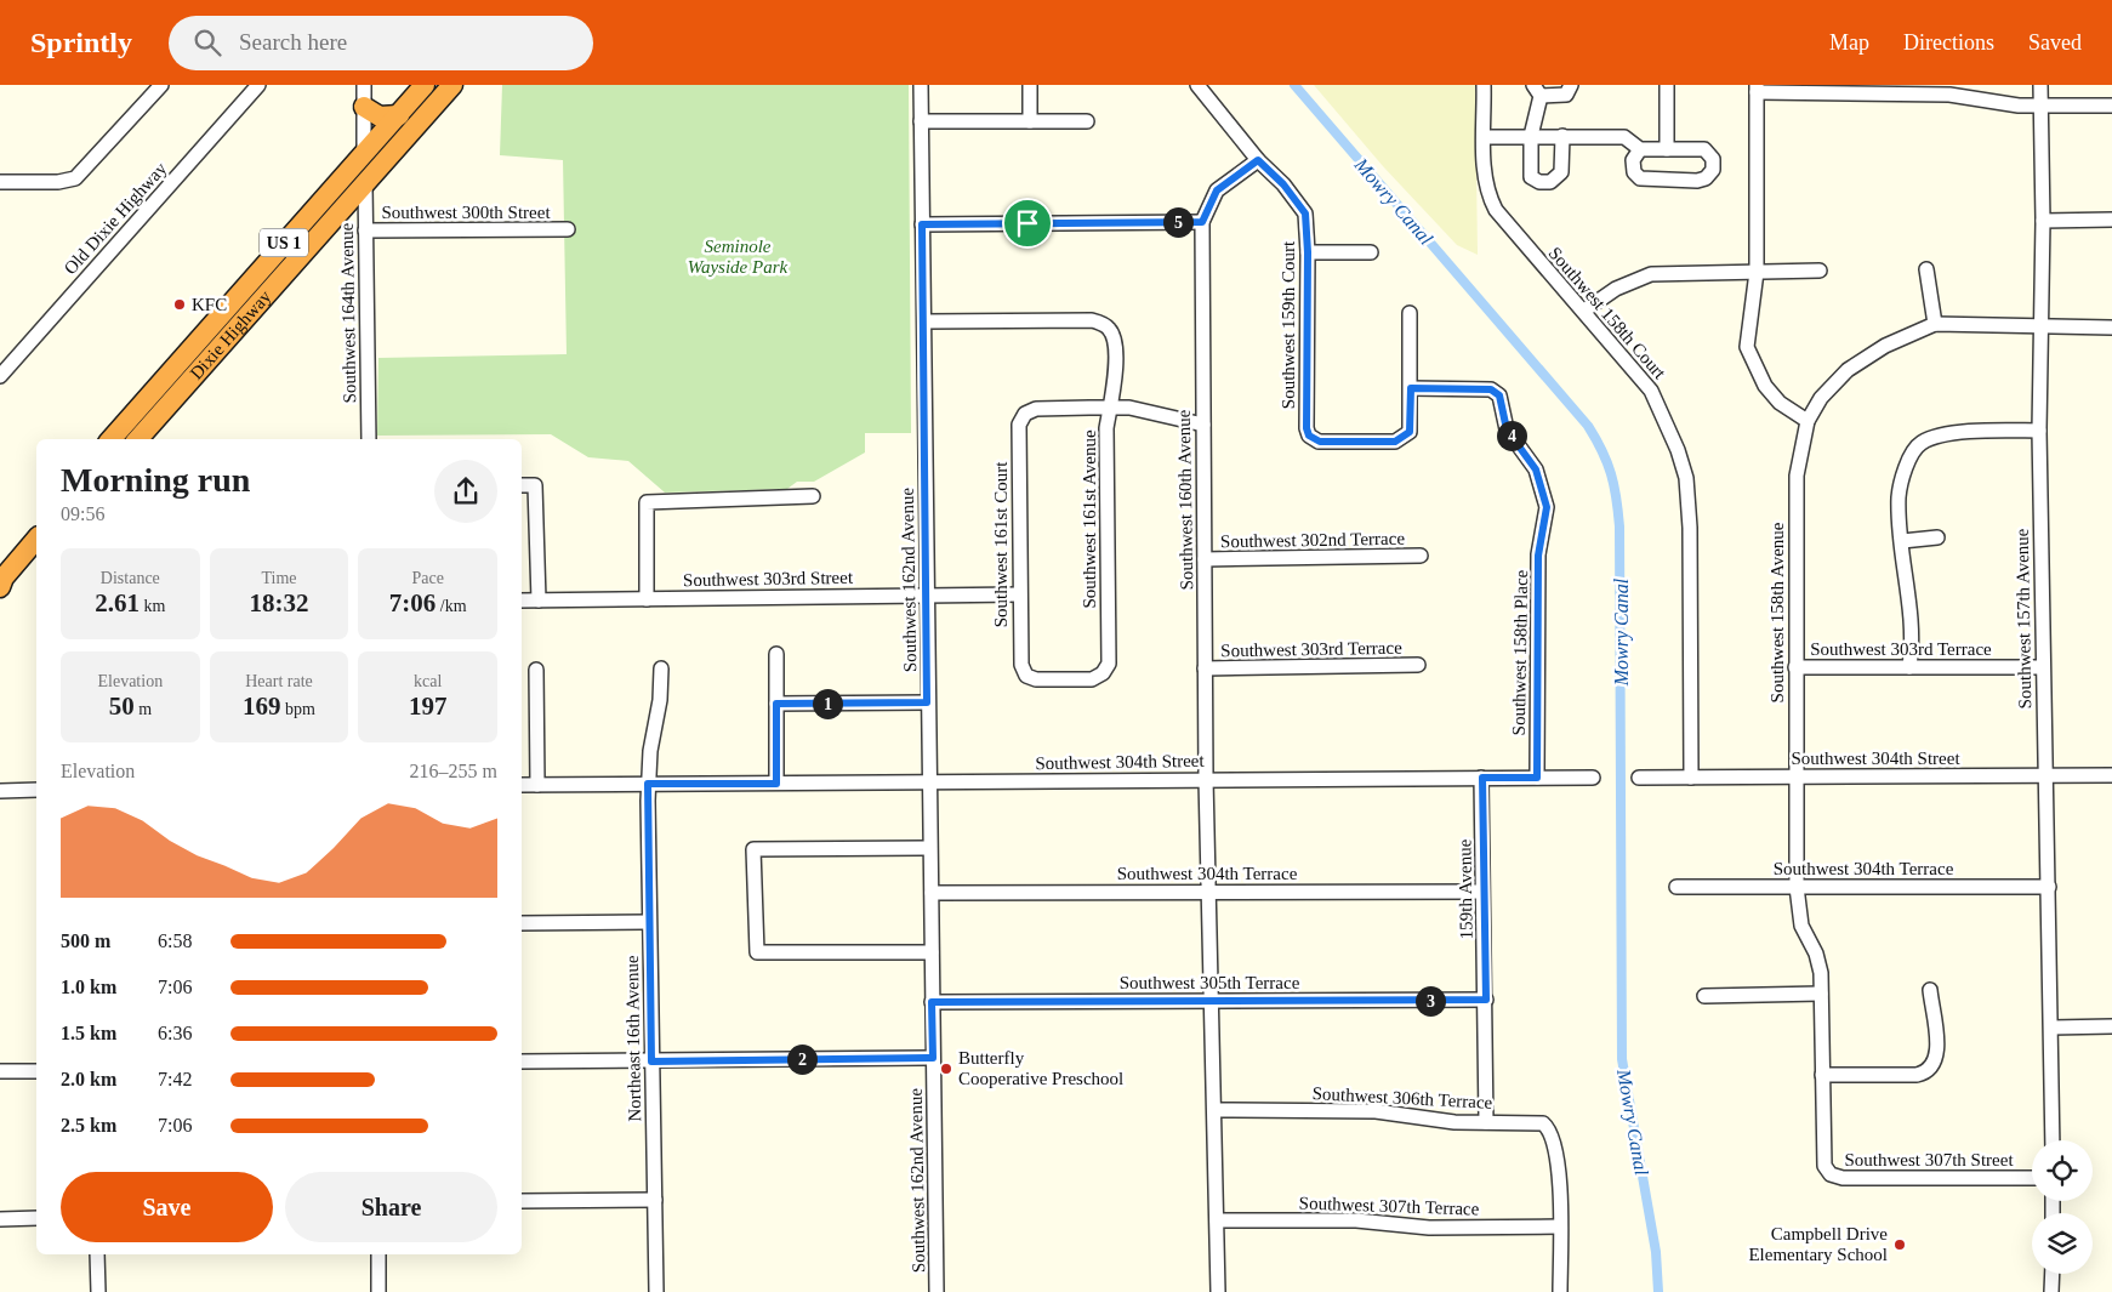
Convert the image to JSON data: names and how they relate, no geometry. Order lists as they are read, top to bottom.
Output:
{
  "streets": {
    "highway": ["US 1", "Dixie Highway"],
    "street": [
      "Southwest 300th Street",
      "Old Dixie Highway",
      "Southwest 164th Avenue",
      "Southwest 158th Court",
      "Southwest 159th Court",
      "Southwest 160th Avenue",
      "Southwest 161st Avenue",
      "Southwest 302nd Terrace",
      "Southwest 161st Court",
      "Southwest 303rd Street",
      "Southwest 162nd Avenue",
      "Southwest 158th Avenue",
      "Southwest 157th Avenue",
      "Southwest 303rd Terrace",
      "Southwest 158th Place",
      "Southwest 304th Street",
      "Southwest 304th Terrace",
      "159th Avenue",
      "Southwest 305th Terrace",
      "Northeast 16th Avenue",
      "Southwest 306th Terrace",
      "Southwest 307th Street",
      "Southwest 307th Terrace"
    ]
  },
  "crossings": [
    ["Southwest 300th Street", "Southwest 164th Avenue"],
    ["US 1", "Southwest 164th Avenue"],
    ["US 1", "Dixie Highway"],
    ["Southwest 158th Court", "Southwest 304th Street"],
    ["Southwest 159th Court", "Southwest 158th Place"],
    ["Southwest 160th Avenue", "Southwest 302nd Terrace"],
    ["Southwest 160th Avenue", "Southwest 303rd Terrace"],
    ["Southwest 160th Avenue", "Southwest 304th Street"],
    ["Southwest 160th Avenue", "Southwest 304th Terrace"],
    ["Southwest 160th Avenue", "Southwest 305th Terrace"],
    ["Southwest 161st Avenue", "Southwest 161st Court"],
    ["Southwest 161st Avenue", "Southwest 162nd Avenue"],
    ["Southwest 161st Court", "Southwest 303rd Street"],
    ["Southwest 303rd Street", "Southwest 162nd Avenue"],
    ["Southwest 162nd Avenue", "Southwest 304th Street"],
    ["Southwest 162nd Avenue", "Southwest 304th Terrace"],
    ["Southwest 162nd Avenue", "Southwest 305th Terrace"],
    ["Southwest 158th Avenue", "Southwest 303rd Terrace"],
    ["Southwest 158th Avenue", "Southwest 304th Street"],
    ["Southwest 158th Avenue", "Southwest 304th Terrace"],
    ["Southwest 158th Avenue", "Southwest 307th Street"],
    ["Southwest 157th Avenue", "Southwest 303rd Terrace"],
    ["Southwest 157th Avenue", "Southwest 304th Street"],
    ["Southwest 157th Avenue", "Southwest 304th Terrace"],
    ["Southwest 158th Place", "Southwest 304th Street"],
    ["Southwest 304th Street", "159th Avenue"],
    ["Southwest 304th Street", "Northeast 16th Avenue"],
    ["Southwest 304th Terrace", "159th Avenue"],
    ["159th Avenue", "Southwest 305th Terrace"],
    ["159th Avenue", "Southwest 306th Terrace"],
    ["Southwest 306th Terrace", "Southwest 307th Terrace"]
  ],
  "water": ["Mowry Canal"],
  "parks": ["Seminole Wayside Park"],
  "places": ["KFC", "Butterfly Cooperative Preschool", "Campbell Drive Elementary School"],
  "page": {
    "header": "Sprintly",
    "search": "Search here",
    "nav": ["Map", "Directions", "Saved"],
    "pins": [
      "5",
      "4",
      "1",
      "3",
      "2"
    ],
    "heading": ["Morning run", "09:56"],
    "stats": [
      ["Distance", "2.61 km"],
      ["Time", "18:32"],
      ["Pace", "7:06 /km"],
      ["Elevation", "50 m"],
      ["Heart rate", "169 bpm"],
      ["kcal", "197"]
    ],
    "chart": ["Elevation", "216–255 m"],
    "list": [
      {
        "name": "500 m",
        "note": "6:58"
      },
      {
        "name": "1.0 km",
        "note": "7:06"
      },
      {
        "name": "1.5 km",
        "note": "6:36"
      },
      {
        "name": "2.0 km",
        "note": "7:42"
      },
      {
        "name": "2.5 km",
        "note": "7:06"
      }
    ],
    "buttons": ["Save", "Share"]
  }
}
